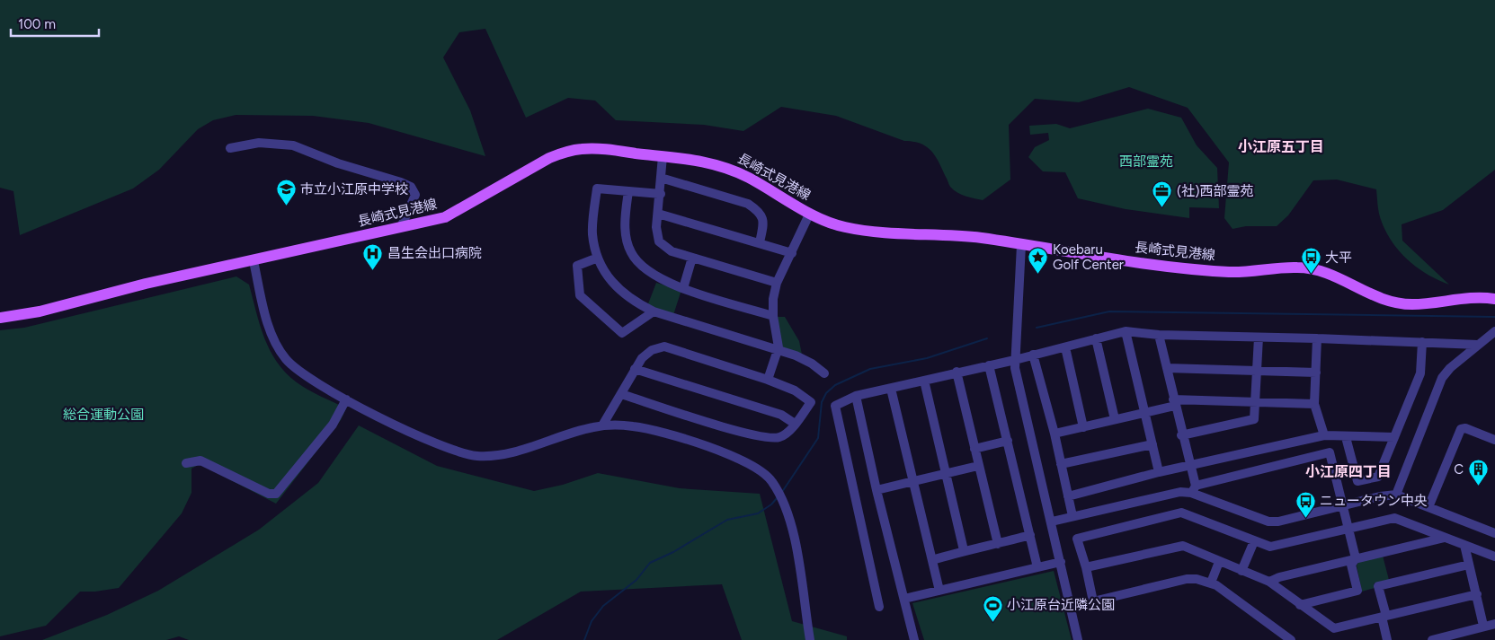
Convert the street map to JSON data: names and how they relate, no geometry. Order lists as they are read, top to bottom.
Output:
{
  "streets": {
    "main road": ["長崎式見港線"]
  },
  "districts": ["小江原五丁目", "小江原四丁目"],
  "parks": ["西部霊苑", "総合運動公園"],
  "places": {
    "school or university": ["市立小江原中学校"],
    "office": ["(社)西部霊苑"],
    "hospital": ["昌生会出口病院"],
    "place": ["Koebaru Golf Center"],
    "bus stop": ["大平", "ニュータウン中央"],
    "building": ["C"],
    "sports": ["小江原台近隣公園"]
  },
  "scale_bar": "100 m"
}
